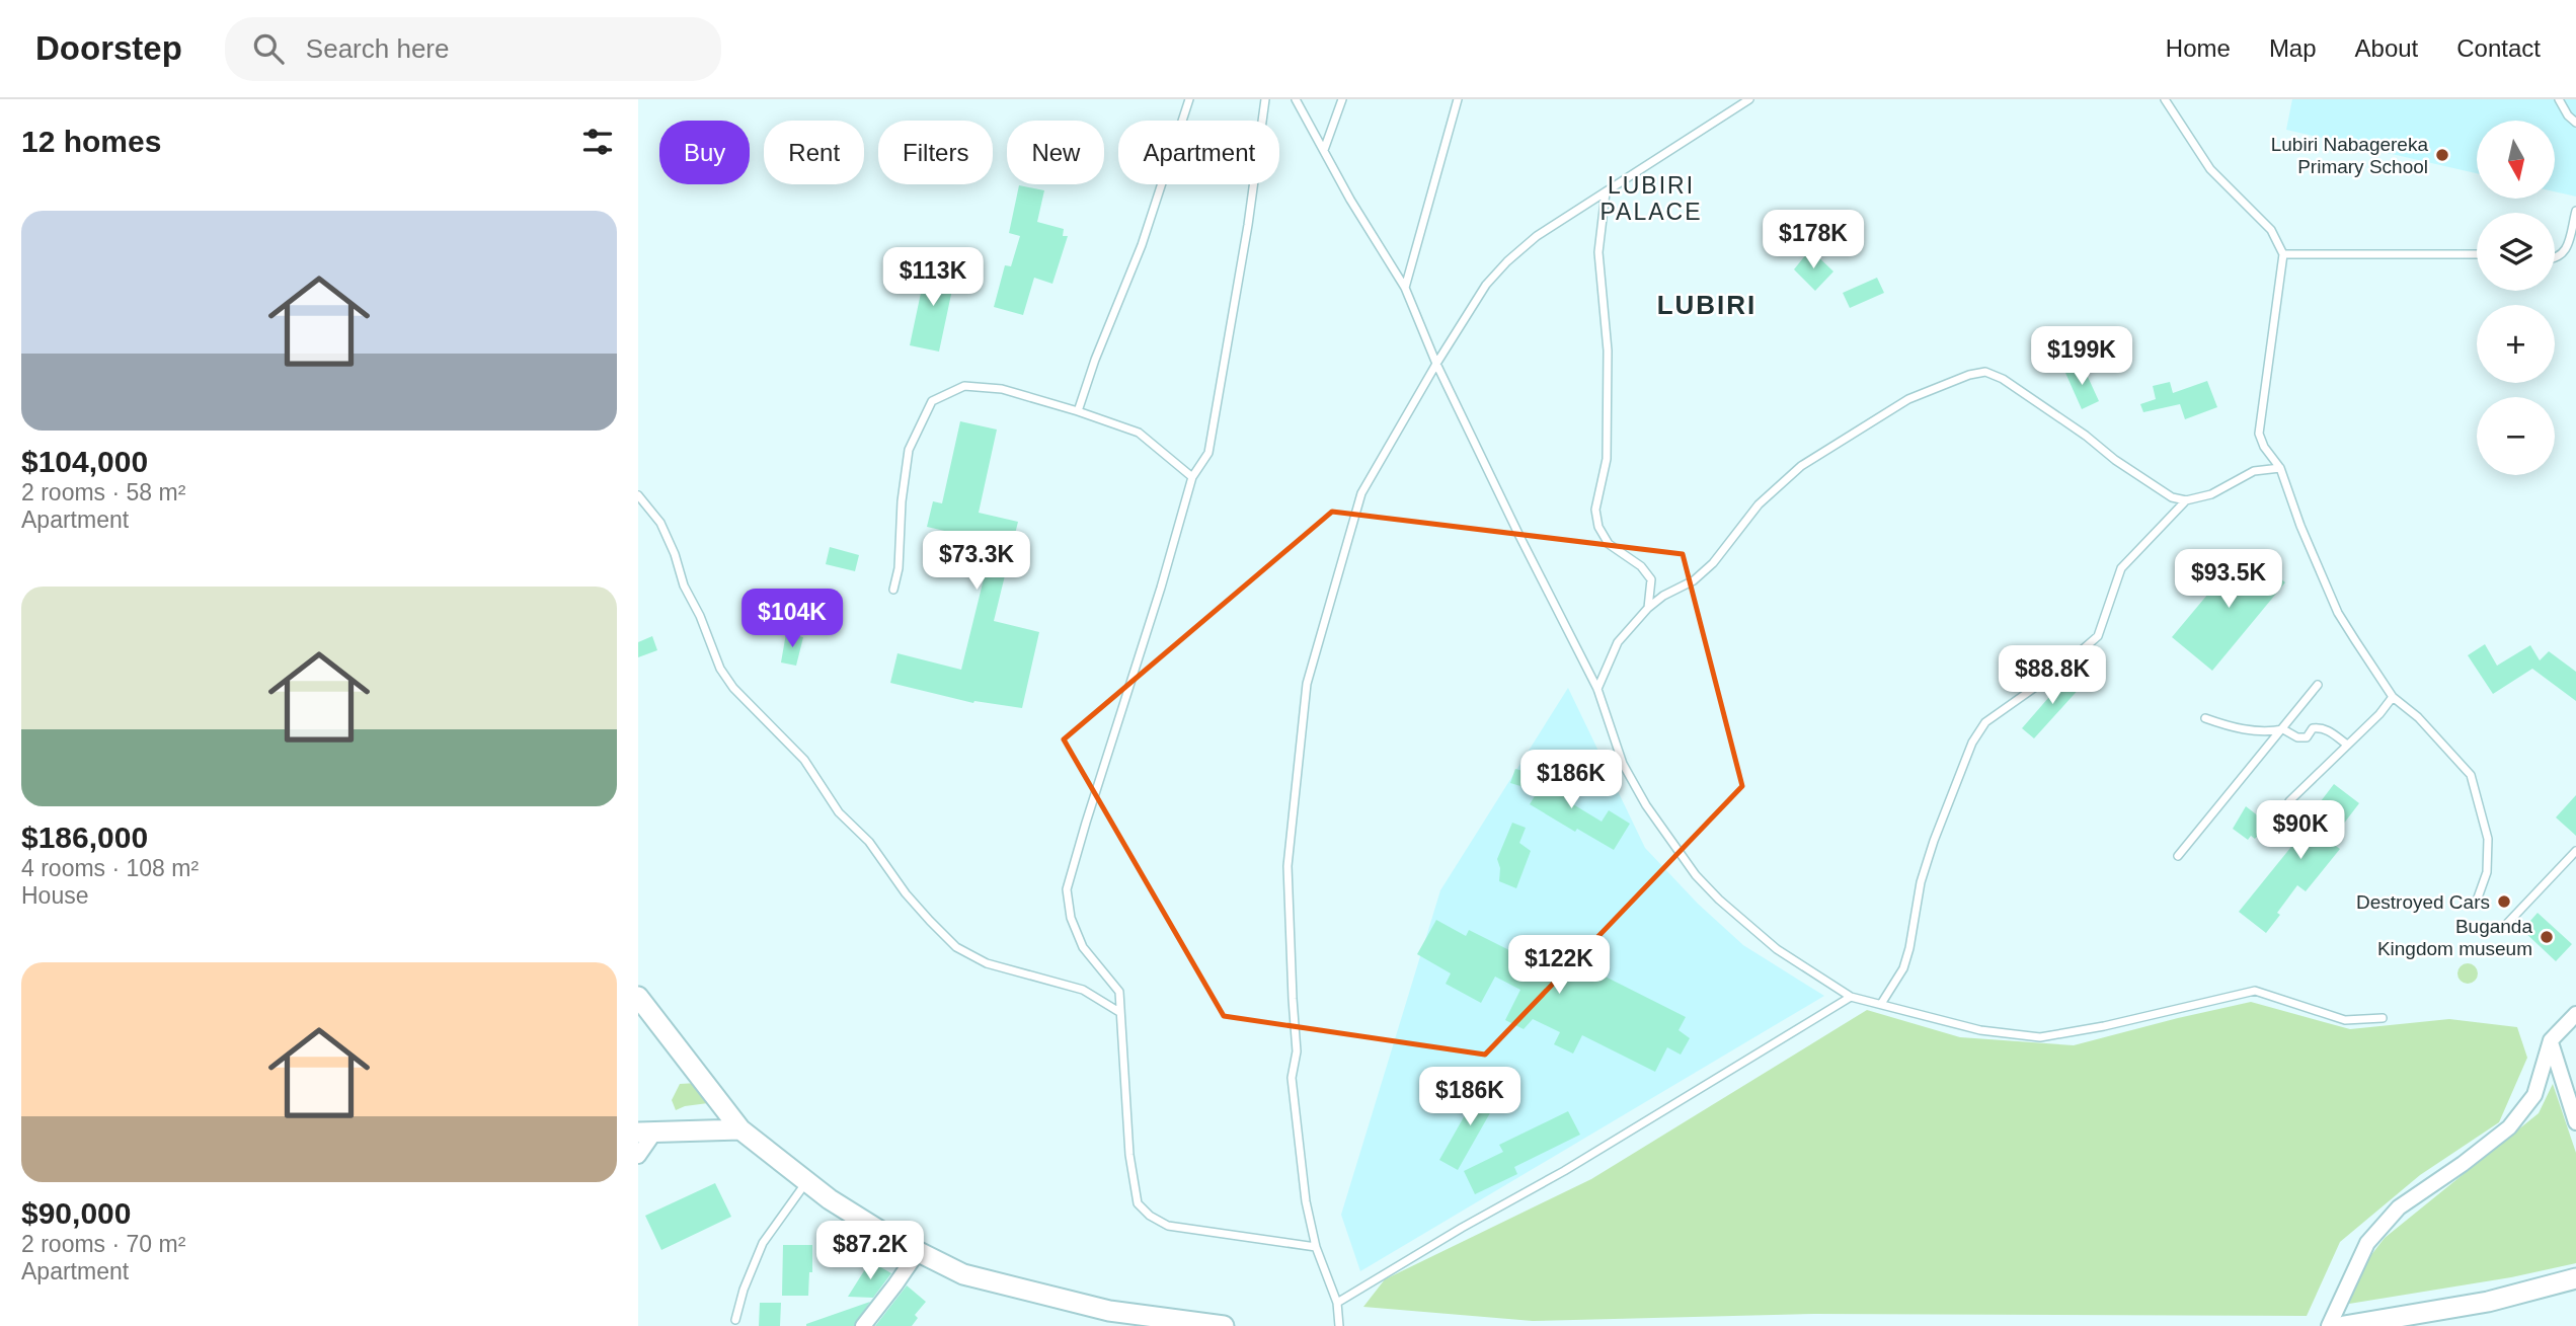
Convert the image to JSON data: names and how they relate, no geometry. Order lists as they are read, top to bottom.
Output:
{
  "districts": ["LUBIRI PALACE", "LUBIRI"],
  "places": ["Lubiri Nabagereka Primary School", "Destroyed Cars", "Buganda Kingdom museum"],
  "north": "bottom",
  "page": {
    "header": "Doorstep",
    "search": "Search here",
    "nav": [
      "Home",
      "Map",
      "About",
      "Contact"
    ],
    "heading": "12 homes",
    "map_buttons": ["+", "−"],
    "chip": [
      "Buy",
      "Rent",
      "Filters",
      "New",
      "Apartment"
    ],
    "list": [
      {
        "name": "$104,000",
        "note": "2 rooms · 58 m² · Apartment"
      },
      {
        "name": "$186,000",
        "note": "4 rooms · 108 m² · House"
      },
      {
        "name": "$90,000",
        "note": "2 rooms · 70 m² · Apartment"
      }
    ],
    "price": [
      "$178K",
      "$113K",
      "$199K",
      "$73.3K",
      "$93.5K",
      "$104K",
      "$88.8K",
      "$186K",
      "$90K",
      "$122K",
      "$186K",
      "$87.2K"
    ]
  }
}
